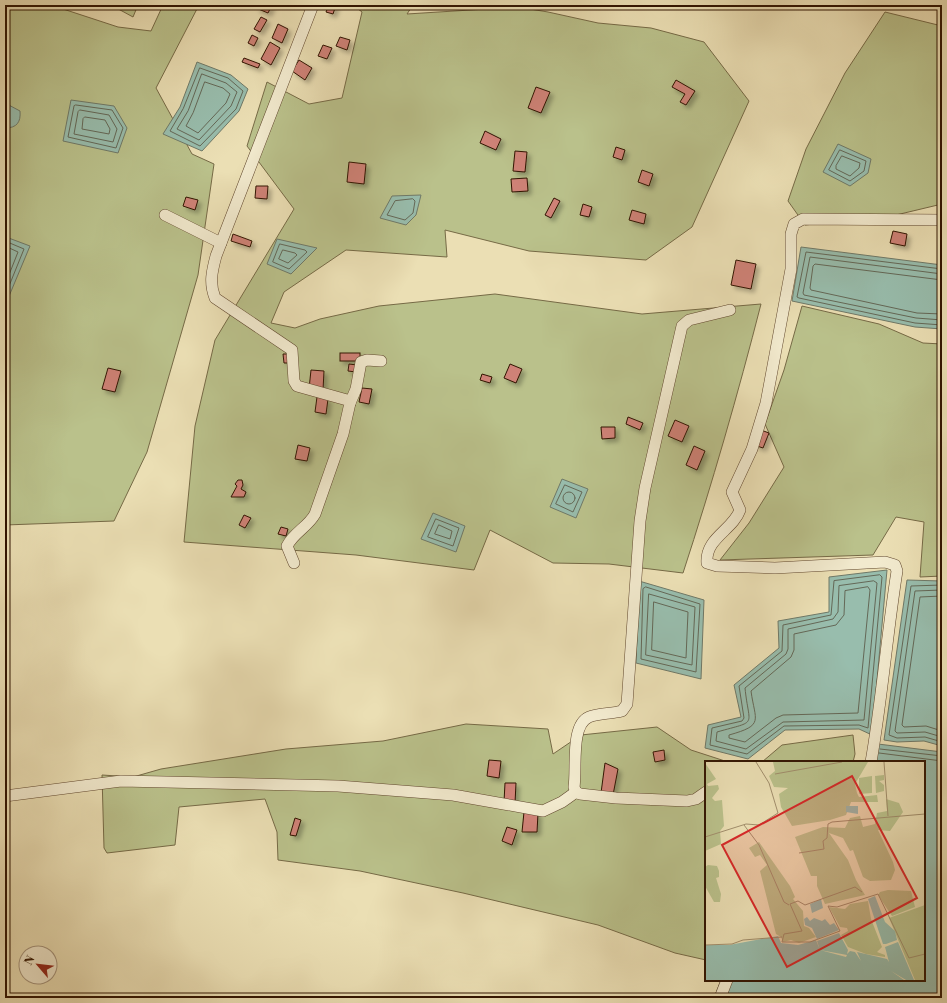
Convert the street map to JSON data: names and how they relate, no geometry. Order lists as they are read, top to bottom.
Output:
{
  "north": "top left"
}
